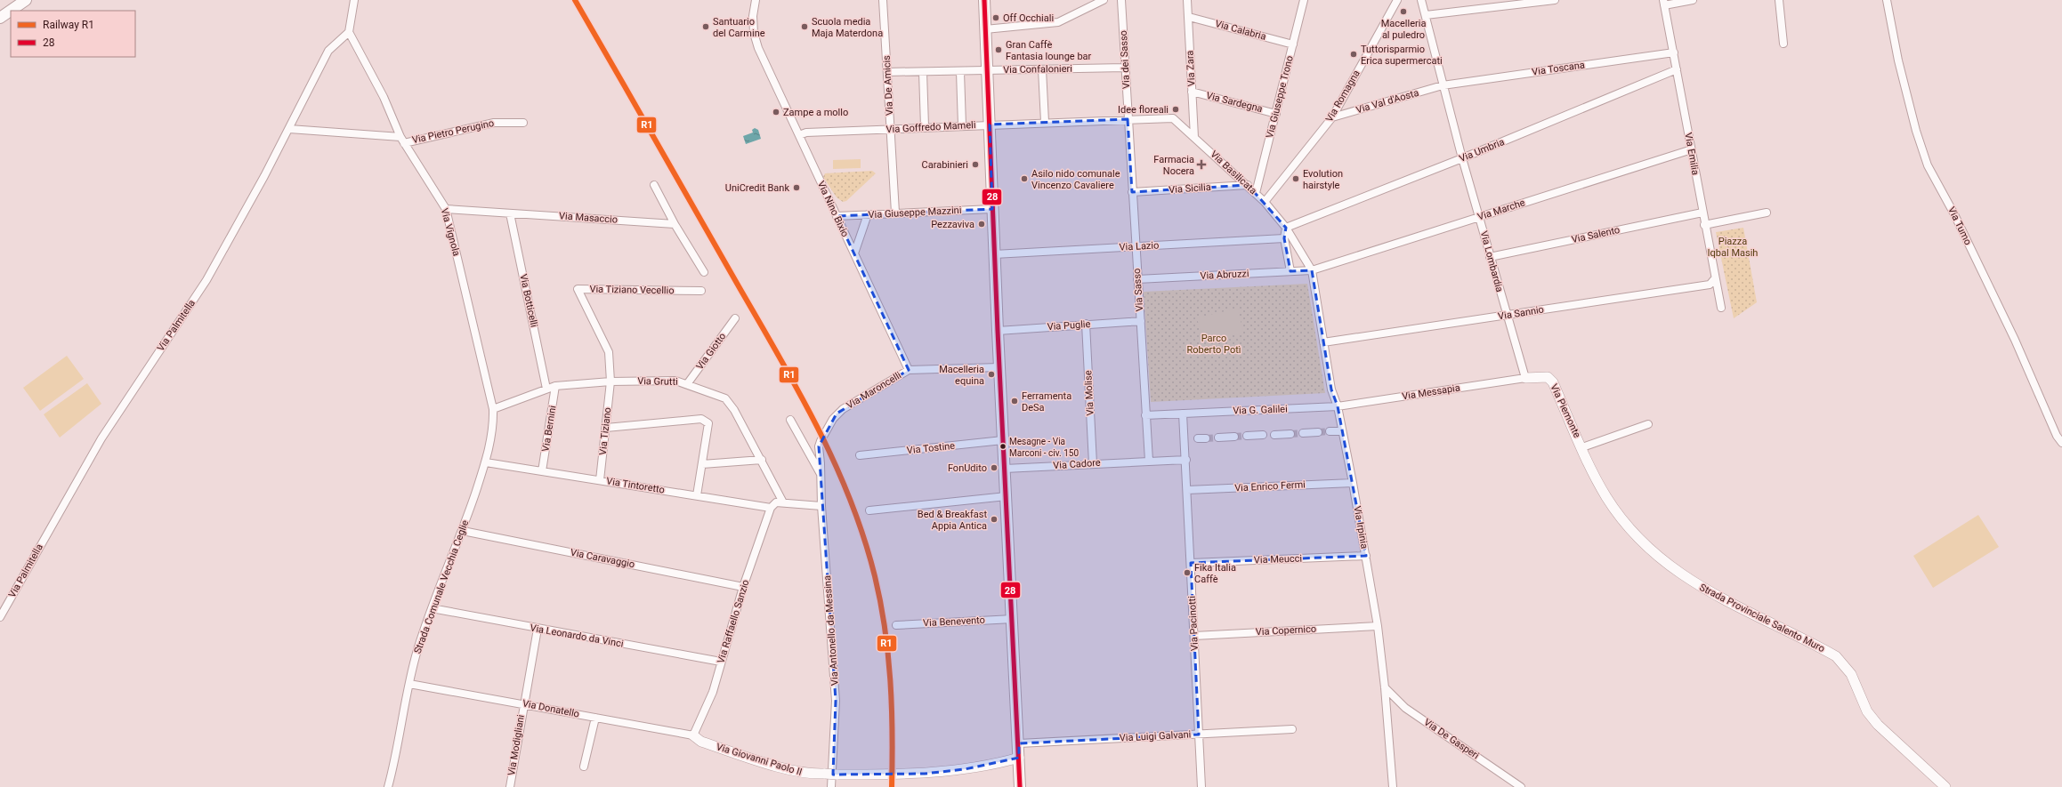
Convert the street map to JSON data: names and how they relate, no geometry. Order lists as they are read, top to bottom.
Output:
{
  "streets": {
    "street": [
      "Via Calabria",
      "Via dei Sasso",
      "Via Zara",
      "Via Toscana",
      "Via Confalonieri",
      "Via De Amicis",
      "Via Romagna",
      "Via Giuseppe Trono",
      "Via Val d'Aosta",
      "Via Sardegna",
      "Via Goffredo Mameli",
      "Via Pietro Perugino",
      "Via Umbria",
      "Via Emilia",
      "Via Basilicata",
      "Via Sicilia",
      "Via Nino Bixio",
      "Via Marche",
      "Via Giuseppe Mazzini",
      "Via Masaccio",
      "Via Tumo",
      "Via Vignola",
      "Via Salento",
      "Via Lazio",
      "Via Lombardia",
      "Via Abruzzi",
      "Via Tiziano Vecellio",
      "Via Sasso",
      "Via Botticelli",
      "Via Sannio",
      "Via Palmitella",
      "Via Puglie",
      "Via Giotto",
      "Via Grutti",
      "Via Maroncelli",
      "Via Messapia",
      "Via Molise",
      "Via G. Galilei",
      "Via Piemonte",
      "Via Bernini",
      "Via Tiziano",
      "Via Tostine",
      "Via Cadore",
      "Via Tintoretto",
      "Via Enrico Fermi",
      "Via Irpinia",
      "Via Caravaggio",
      "Via Meucci",
      "Strada Comunale Vecchia Ceglie",
      "Strada Provinciale Salento Muro",
      "Via Raffaello Sanzio",
      "Via Benevento",
      "Via Pacinotti",
      "Via Antonello da Messina",
      "Via Copernico",
      "Via Leonardo da Vinci",
      "Via Donatello",
      "Via Luigi Galvani",
      "Via De Gasperi",
      "Via Modigliani",
      "Via Giovanni Paolo II"
    ]
  },
  "crossings": [
    ["Via Calabria", "Via Zara"],
    ["Via Calabria", "Via Giuseppe Trono"],
    ["Via dei Sasso", "Via Confalonieri"],
    ["Via dei Sasso", "Via Goffredo Mameli"],
    ["Via dei Sasso", "Via Basilicata"],
    ["Via dei Sasso", "Via Sasso"],
    ["Via Zara", "Via Sardegna"],
    ["Via Zara", "Via Basilicata"],
    ["Via Toscana", "Via Val d'Aosta"],
    ["Via Toscana", "Via Emilia"],
    ["Via Toscana", "Via Lombardia"],
    ["Via Confalonieri", "Via De Amicis"],
    ["Via De Amicis", "Via Goffredo Mameli"],
    ["Via De Amicis", "Via Giuseppe Mazzini"],
    ["Via Romagna", "Via Val d'Aosta"],
    ["Via Romagna", "Via Basilicata"],
    ["Via Giuseppe Trono", "Via Sardegna"],
    ["Via Giuseppe Trono", "Via Basilicata"],
    ["Via Val d'Aosta", "Via Lombardia"],
    ["Via Goffredo Mameli", "Via Basilicata"],
    ["Via Goffredo Mameli", "Via Nino Bixio"],
    ["Via Goffredo Mameli", "Via Sasso"],
    ["Via Pietro Perugino", "Via Vignola"],
    ["Via Pietro Perugino", "Via Palmitella"],
    ["Via Umbria", "Via Emilia"],
    ["Via Umbria", "Via Basilicata"],
    ["Via Umbria", "Via Lombardia"],
    ["Via Emilia", "Via Marche"],
    ["Via Emilia", "Via Salento"],
    ["Via Emilia", "Via Sannio"],
    ["Via Basilicata", "Via Sicilia"],
    ["Via Basilicata", "Via Marche"],
    ["Via Basilicata", "Via Abruzzi"],
    ["Via Basilicata", "Via Sasso"],
    ["Via Basilicata", "Via Irpinia"],
    ["Via Sicilia", "Via Sasso"],
    ["Via Nino Bixio", "Via Giuseppe Mazzini"],
    ["Via Nino Bixio", "Via Maroncelli"],
    ["Via Marche", "Via Lombardia"],
    ["Via Marche", "Via Abruzzi"],
    ["Via Marche", "Via Irpinia"],
    ["Via Masaccio", "Via Vignola"],
    ["Via Masaccio", "Via Botticelli"],
    ["Via Vignola", "Via Palmitella"],
    ["Via Vignola", "Via Grutti"],
    ["Via Vignola", "Strada Comunale Vecchia Ceglie"],
    ["Via Salento", "Via Lombardia"],
    ["Via Lazio", "Via Sasso"],
    ["Via Lombardia", "Via Sannio"],
    ["Via Lombardia", "Via Messapia"],
    ["Via Lombardia", "Via Piemonte"],
    ["Via Abruzzi", "Via Sasso"],
    ["Via Abruzzi", "Via Irpinia"],
    ["Via Tiziano Vecellio", "Via Grutti"],
    ["Via Tiziano Vecellio", "Via Tiziano"],
    ["Via Sasso", "Via Puglie"],
    ["Via Sasso", "Via G. Galilei"],
    ["Via Sasso", "Via Cadore"],
    ["Via Botticelli", "Via Grutti"],
    ["Via Sannio", "Via Irpinia"],
    ["Via Puglie", "Via Molise"],
    ["Via Giotto", "Via Grutti"],
    ["Via Grutti", "Via Bernini"],
    ["Via Grutti", "Via Tiziano"],
    ["Via Grutti", "Strada Comunale Vecchia Ceglie"],
    ["Via Maroncelli", "Via Antonello da Messina"],
    ["Via Messapia", "Via G. Galilei"],
    ["Via Messapia", "Via Piemonte"],
    ["Via Messapia", "Via Irpinia"],
    ["Via Molise", "Via Cadore"],
    ["Via G. Galilei", "Via Irpinia"],
    ["Via G. Galilei", "Via Pacinotti"],
    ["Via Piemonte", "Strada Provinciale Salento Muro"],
    ["Via Bernini", "Via Tintoretto"],
    ["Via Tiziano", "Via Tintoretto"],
    ["Via Cadore", "Via Pacinotti"],
    ["Via Tintoretto", "Strada Comunale Vecchia Ceglie"],
    ["Via Tintoretto", "Via Raffaello Sanzio"],
    ["Via Enrico Fermi", "Via Irpinia"],
    ["Via Enrico Fermi", "Via Pacinotti"],
    ["Via Irpinia", "Via Meucci"],
    ["Via Irpinia", "Via Copernico"],
    ["Via Irpinia", "Via De Gasperi"],
    ["Via Caravaggio", "Strada Comunale Vecchia Ceglie"],
    ["Via Caravaggio", "Via Raffaello Sanzio"],
    ["Via Meucci", "Via Pacinotti"],
    ["Strada Comunale Vecchia Ceglie", "Via Leonardo da Vinci"],
    ["Strada Comunale Vecchia Ceglie", "Via Donatello"],
    ["Via Raffaello Sanzio", "Via Leonardo da Vinci"],
    ["Via Raffaello Sanzio", "Via Donatello"],
    ["Via Raffaello Sanzio", "Via Giovanni Paolo II"],
    ["Via Pacinotti", "Via Copernico"],
    ["Via Pacinotti", "Via Luigi Galvani"],
    ["Via Leonardo da Vinci", "Via Modigliani"],
    ["Via Donatello", "Via Modigliani"],
    ["Via Donatello", "Via Giovanni Paolo II"]
  ],
  "parks": ["Piazza Iqbal Masih", "Parco Roberto Potì"],
  "places": {
    "other": [
      "Macelleria al puledro",
      "Off Occhiali",
      "Santuario del Carmine",
      "Scuola media Maja Materdona",
      "Gran Caffè Fantasia lounge bar",
      "Tuttorisparmio Erica supermercati",
      "Idee floreali",
      "Zampe a mollo",
      "Carabinieri",
      "Asilo nido comunale Vincenzo Cavaliere",
      "Evolution hairstyle",
      "UniCredit Bank",
      "Pezzaviva",
      "Macelleria equina",
      "Ferramenta DeSa",
      "Mesagne - Via Marconi - civ. 150",
      "FonUdito",
      "Bed & Breakfast Appia Antica",
      "Fika Italia Caffè"
    ],
    "health": ["Farmacia Nocera"]
  },
  "lines": ["rail line R1", "transit line 28"],
  "legend": ["Railway R1", "28"]
}
